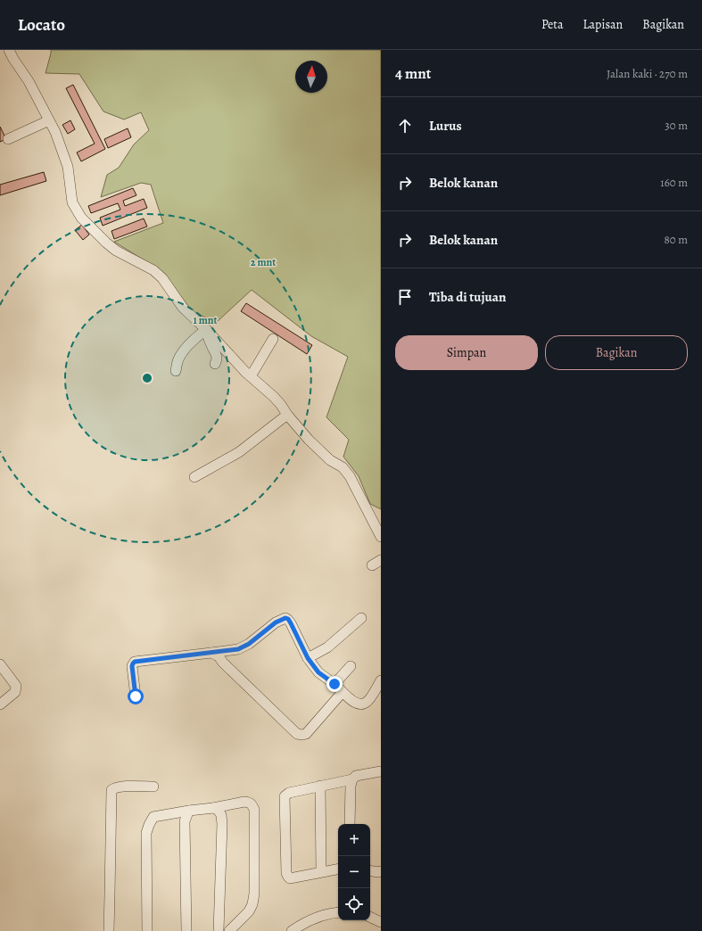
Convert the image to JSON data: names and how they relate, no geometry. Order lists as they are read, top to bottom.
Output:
{
  "north": "top",
  "page": {
    "header": "Locato",
    "nav": ["Peta", "Lapisan", "Bagikan"],
    "heading": ["4 mnt", "Jalan kaki · 270 m"],
    "list": [
      ["Lurus", "30 m"],
      ["Belok kanan", "160 m"],
      ["Belok kanan", "80 m"],
      "Tiba di tujuan"
    ],
    "buttons": ["Simpan", "Bagikan"],
    "map_buttons": ["+", "−"]
  },
  "rings": ["2 mnt", "1 mnt"]
}
